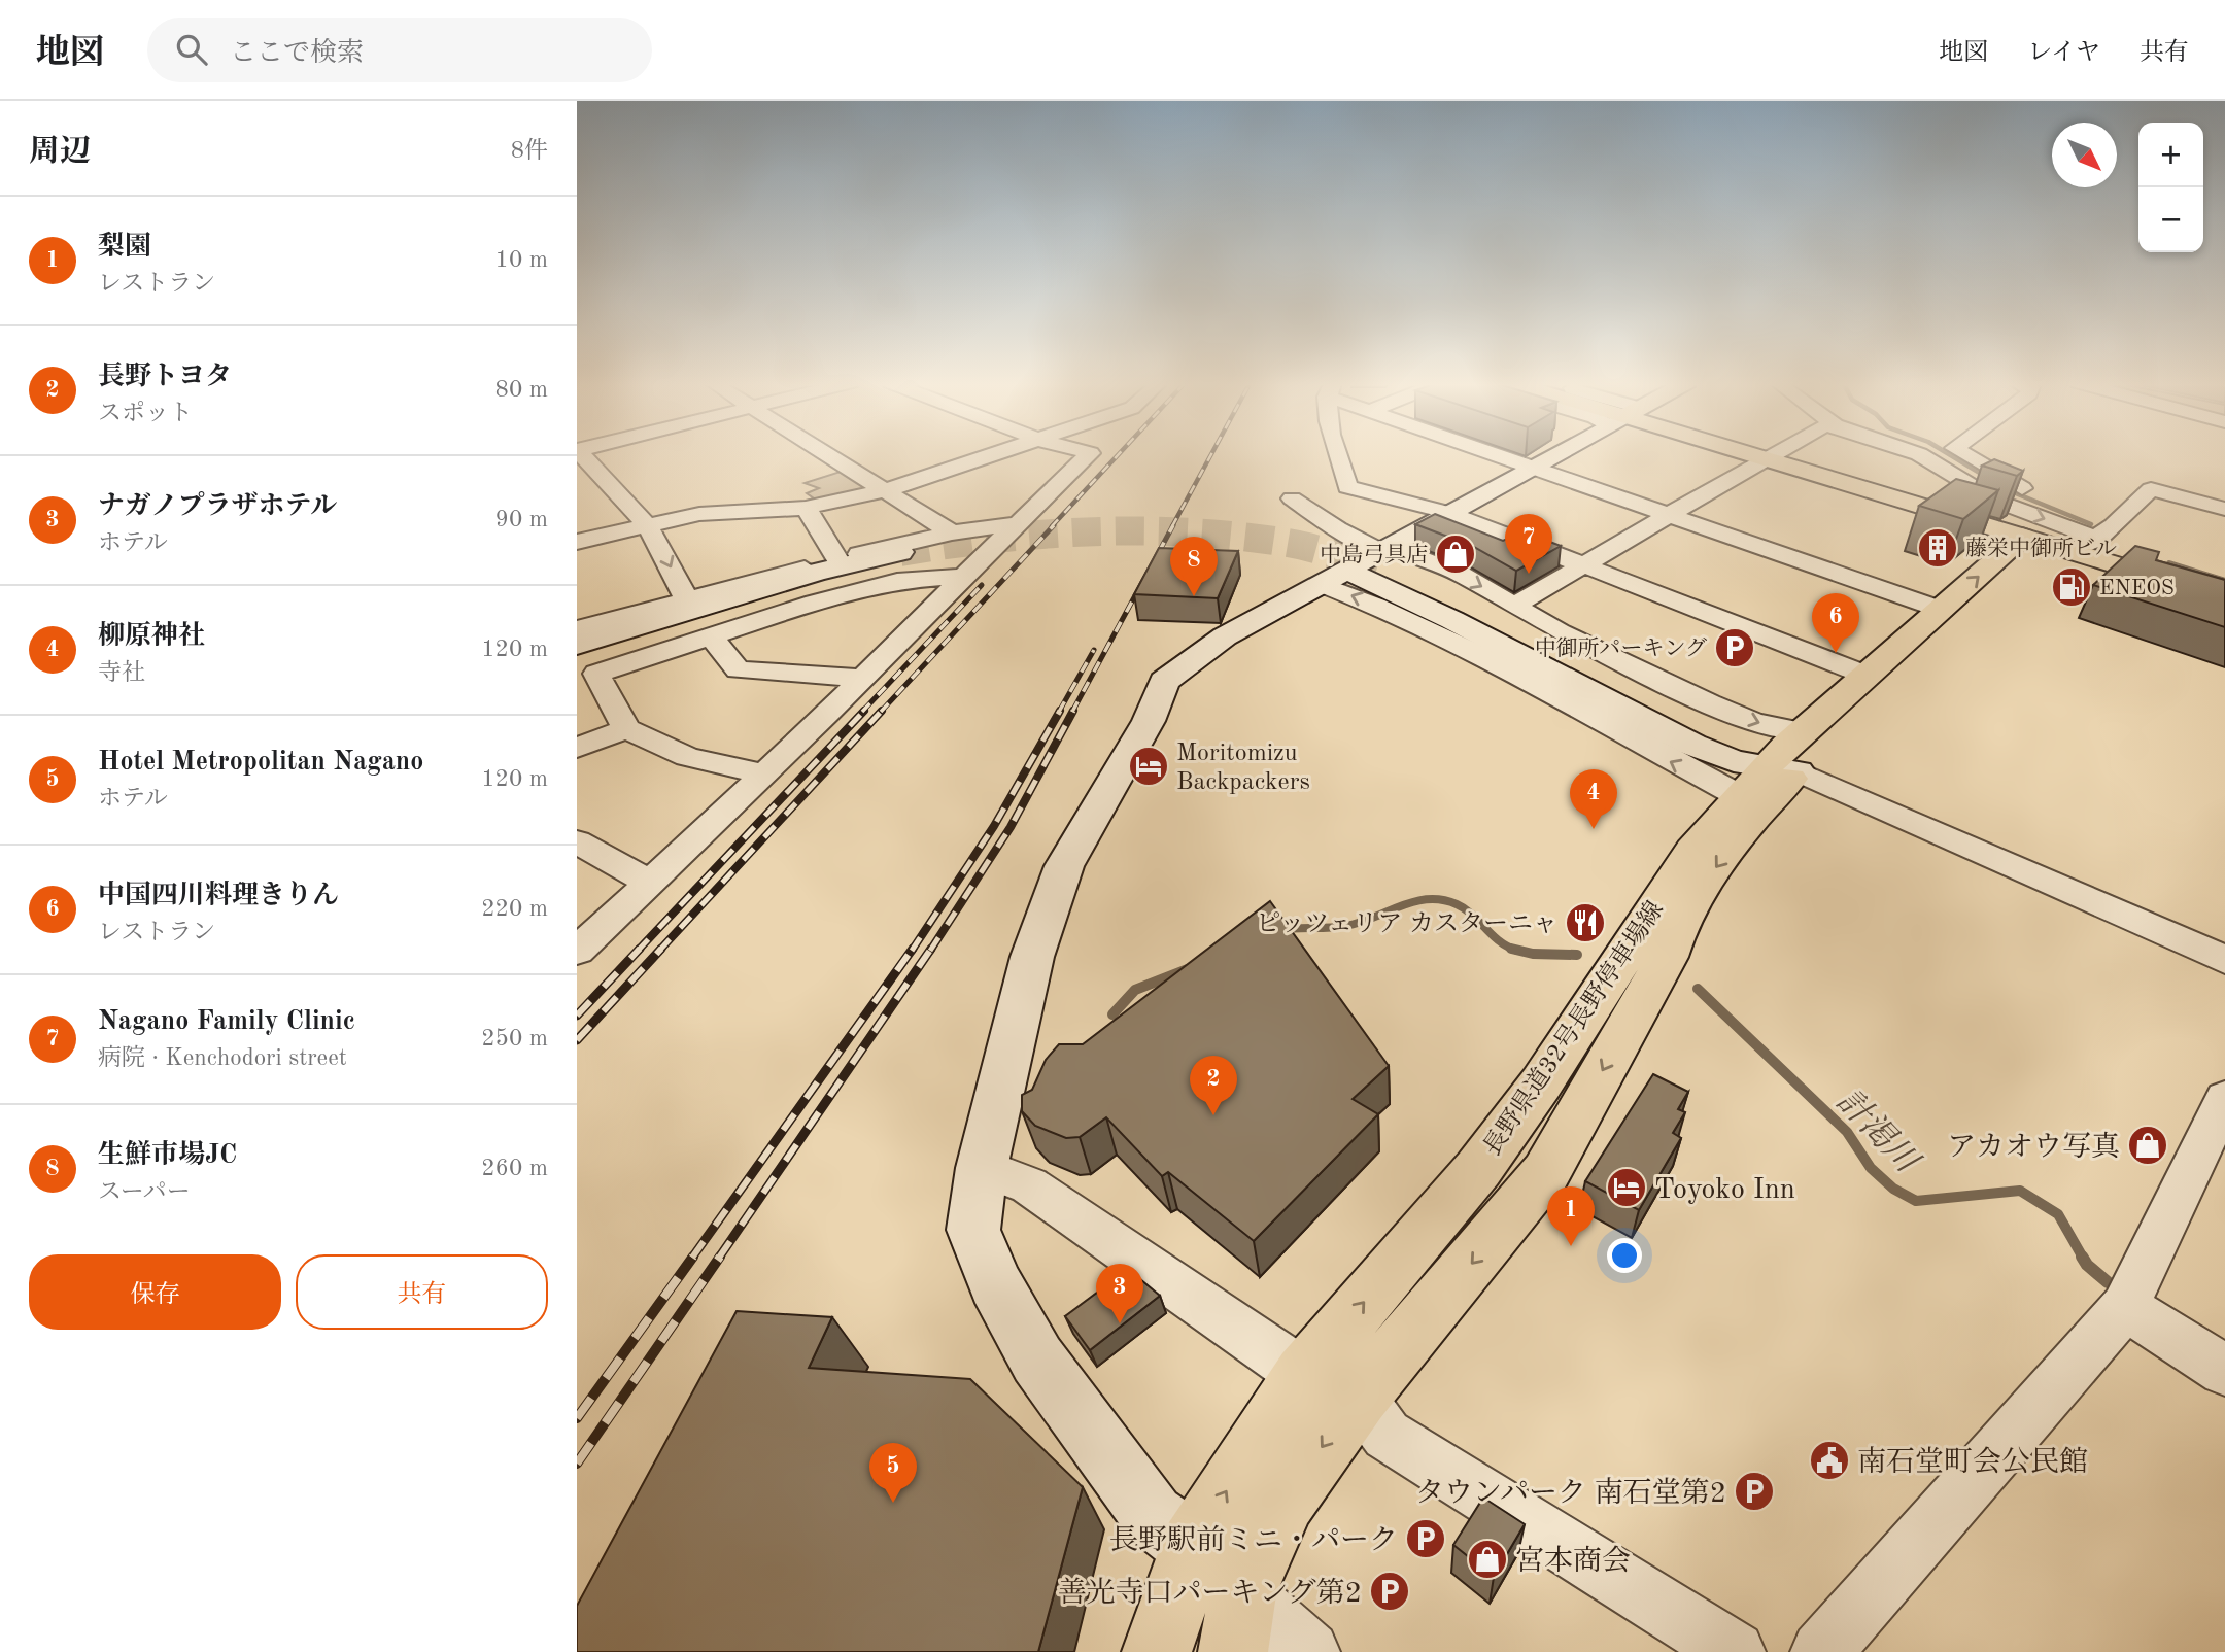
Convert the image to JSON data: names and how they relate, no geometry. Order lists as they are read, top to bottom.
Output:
{
  "streets": {
    "main road": ["長野県道32号長野停車場線"]
  },
  "water": ["計渇川"],
  "places": {
    "building": ["藤栄中御所ビル"],
    "shop": ["中島弓具店", "アカオウ写真", "宮本商会"],
    "fuel station": ["ENEOS"],
    "parking": [
      "中御所パーキング",
      "タウンパーク 南石堂第2",
      "長野駅前ミニ・パーク",
      "善光寺口パーキング第2"
    ],
    "hotel": ["Moritomizu Backpackers", "Toyoko Inn"],
    "restaurant": ["ピッツェリア カスターニャ"],
    "public building": ["南石堂町会公民館"]
  },
  "north": "bottom right",
  "page": {
    "header": "地図",
    "search": "ここで検索",
    "nav": ["地図", "レイヤ", "共有"],
    "heading": ["周辺", "8件"],
    "map_buttons": ["+", "−"],
    "list": [
      {
        "mark": "1",
        "name": "梨園",
        "note": "レストラン",
        "value": "10 m"
      },
      {
        "mark": "2",
        "name": "長野トヨタ",
        "note": "スポット",
        "value": "80 m"
      },
      {
        "mark": "3",
        "name": "ナガノプラザホテル",
        "note": "ホテル",
        "value": "90 m"
      },
      {
        "mark": "4",
        "name": "柳原神社",
        "note": "寺社",
        "value": "120 m"
      },
      {
        "mark": "5",
        "name": "Hotel Metropolitan Nagano",
        "note": "ホテル",
        "value": "120 m"
      },
      {
        "mark": "6",
        "name": "中国四川料理きりん",
        "note": "レストラン",
        "value": "220 m"
      },
      {
        "mark": "7",
        "name": "Nagano Family Clinic",
        "note": "病院 · Kenchodori street",
        "value": "250 m"
      },
      {
        "mark": "8",
        "name": "生鮮市場JC",
        "note": "スーパー",
        "value": "260 m"
      }
    ],
    "pins": [
      "7",
      "8",
      "6",
      "4",
      "2",
      "1",
      "3",
      "5"
    ],
    "buttons": ["保存", "共有"]
  }
}
